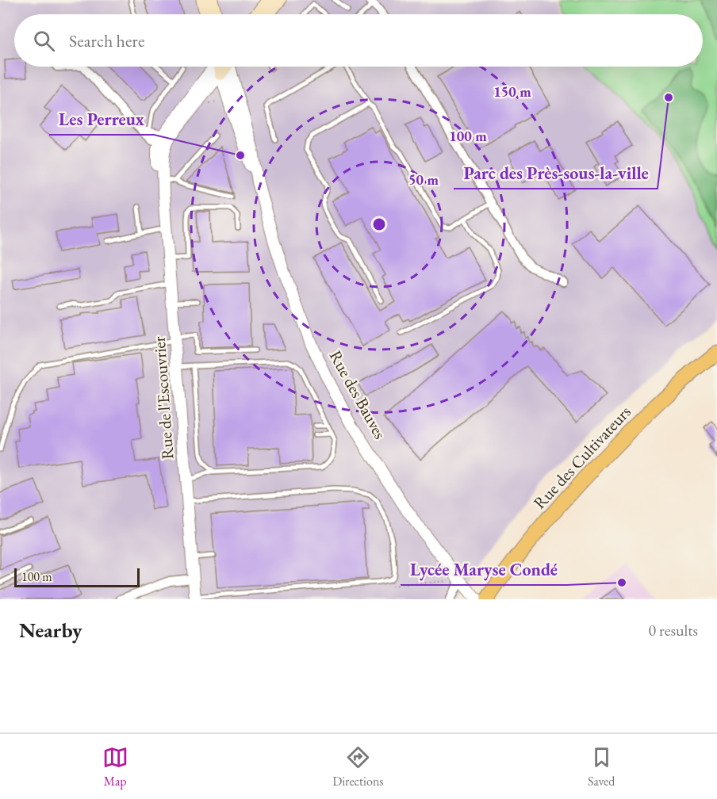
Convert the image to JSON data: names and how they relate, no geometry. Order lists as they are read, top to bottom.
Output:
{
  "streets": {
    "main road": ["Rue des Cultivateurs"],
    "street": ["Rue des Bauves", "Rue de l'Escouvrier"]
  },
  "places": ["Parc des Près-sous-la-ville", "Les Perreux", "Lycée Maryse Condé"],
  "scale_bar": "100 m",
  "page": {
    "search": "Search here",
    "scale": "100 m",
    "heading": ["Nearby", "0 results"],
    "nav": ["Map", "Directions", "Saved"]
  },
  "rings": ["150 m", "100 m", "50 m"]
}
